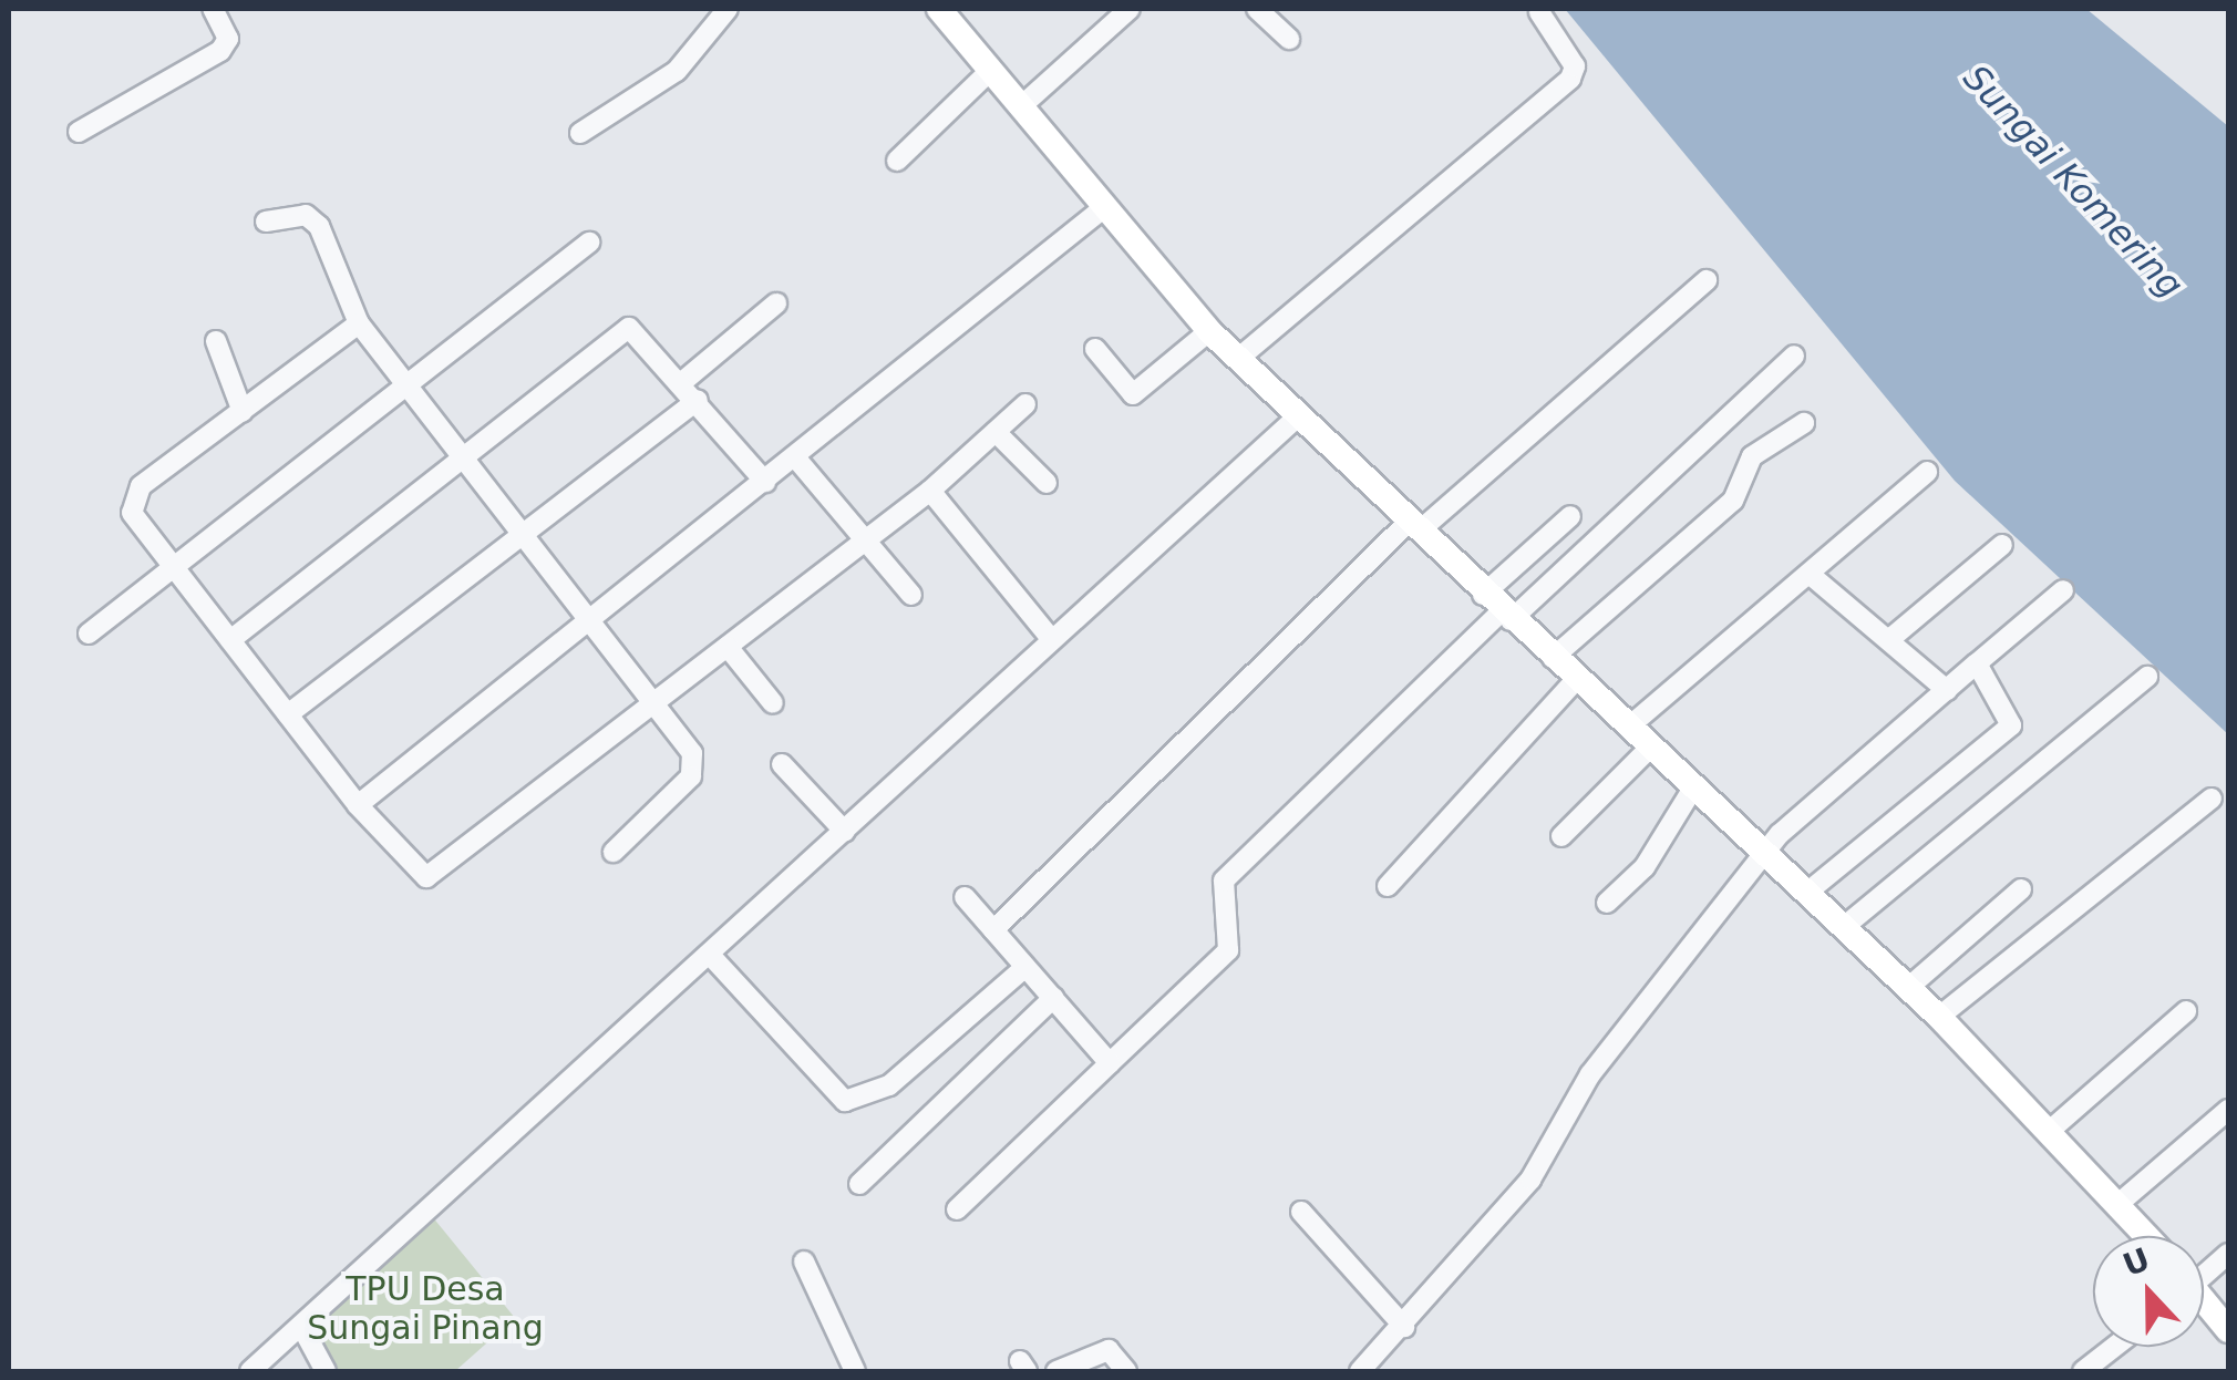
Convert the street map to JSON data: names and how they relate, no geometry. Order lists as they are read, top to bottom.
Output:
{
  "water": ["Sungai Komering"],
  "parks": ["TPU Desa Sungai Pinang"],
  "north": "top"
}
